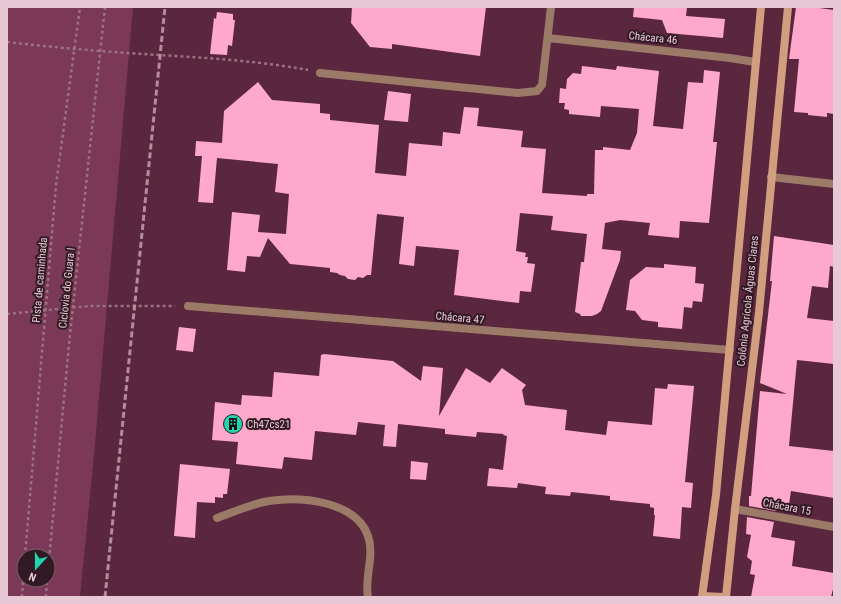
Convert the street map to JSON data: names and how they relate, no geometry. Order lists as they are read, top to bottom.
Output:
{
  "streets": {
    "main road": ["Colônia Agrícola Águas Claras"],
    "street": ["Chácara 46", "Chácara 47", "Chácara 15"],
    "path": ["Pista de caminhada", "Ciclovia do Guara I"]
  },
  "crossings": [
    ["Chácara 46", "Colônia Agrícola Águas Claras"],
    ["Colônia Agrícola Águas Claras", "Chácara 47"],
    ["Colônia Agrícola Águas Claras", "Chácara 15"]
  ],
  "places": {
    "building": ["Ch47cs21"]
  },
  "north": "bottom"
}
